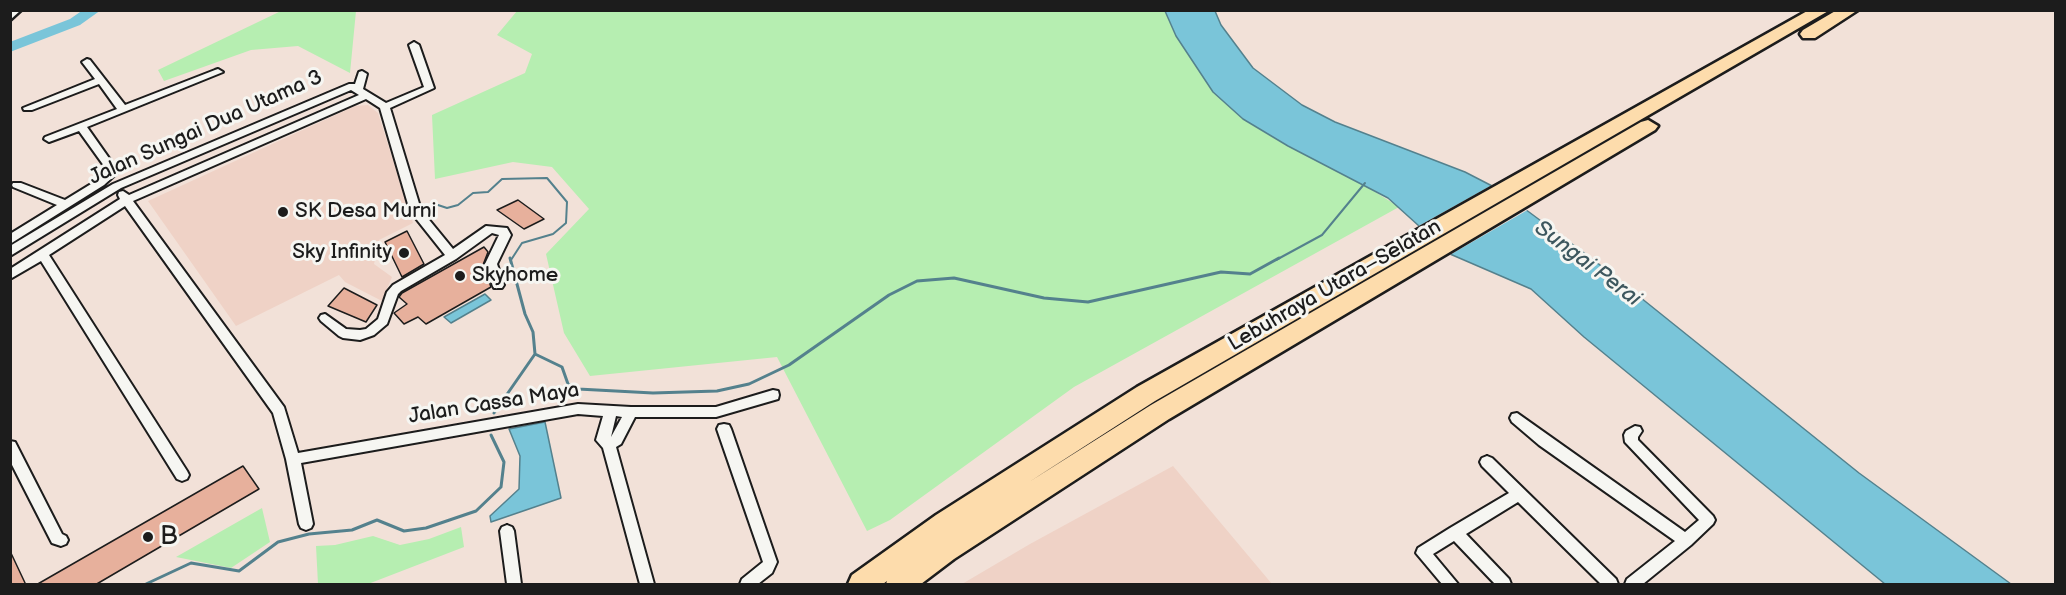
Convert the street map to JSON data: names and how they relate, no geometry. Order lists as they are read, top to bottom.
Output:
{
  "streets": {
    "highway": ["Lebuhraya Utara–Selatan"],
    "street": ["Jalan Sungai Dua Utama 3", "Jalan Cassa Maya"]
  },
  "water": ["Sungai Perai"],
  "places": [
    "SK Desa Murni",
    "Sky Infinity",
    "Skyhome",
    "B"
  ]
}
